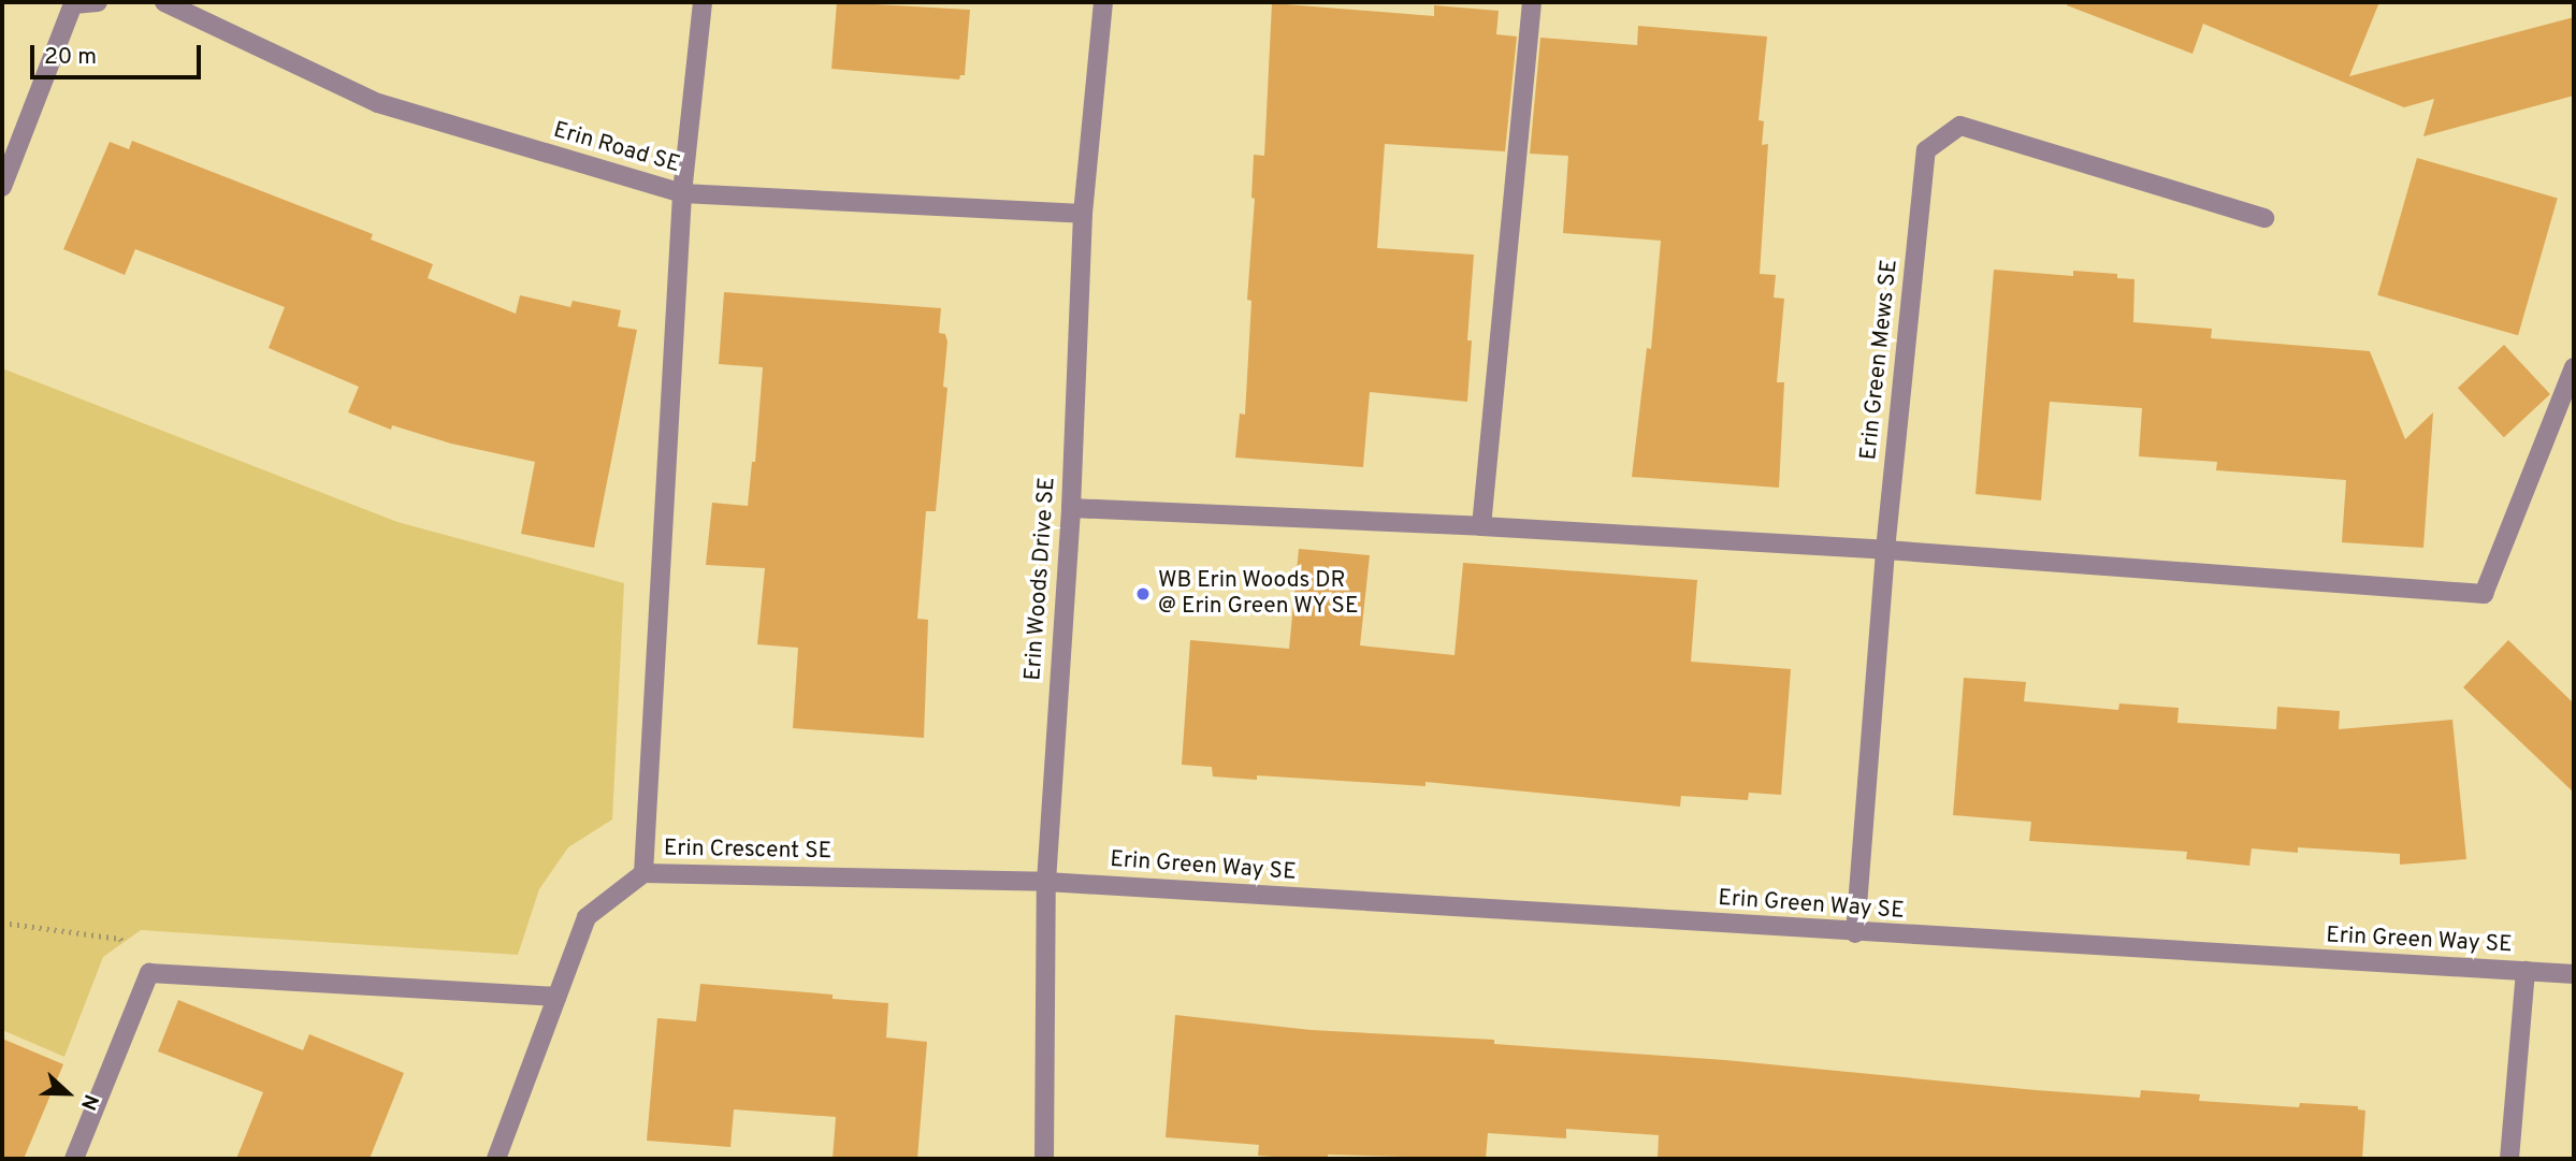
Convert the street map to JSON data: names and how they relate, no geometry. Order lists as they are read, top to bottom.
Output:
{
  "streets": {
    "street": [
      "Erin Road SE",
      "Erin Green Mews SE",
      "Erin Woods Drive SE",
      "Erin Crescent SE",
      "Erin Green Way SE"
    ]
  },
  "crossings": [
    ["Erin Road SE", "Erin Woods Drive SE"],
    ["Erin Green Mews SE", "Erin Green Way SE"],
    ["Erin Woods Drive SE", "Erin Crescent SE"],
    ["Erin Woods Drive SE", "Erin Green Way SE"],
    ["Erin Crescent SE", "Erin Green Way SE"]
  ],
  "places": ["WB Erin Woods DR @ Erin Green WY SE"],
  "scale_bar": "20 m",
  "north": "right"
}
